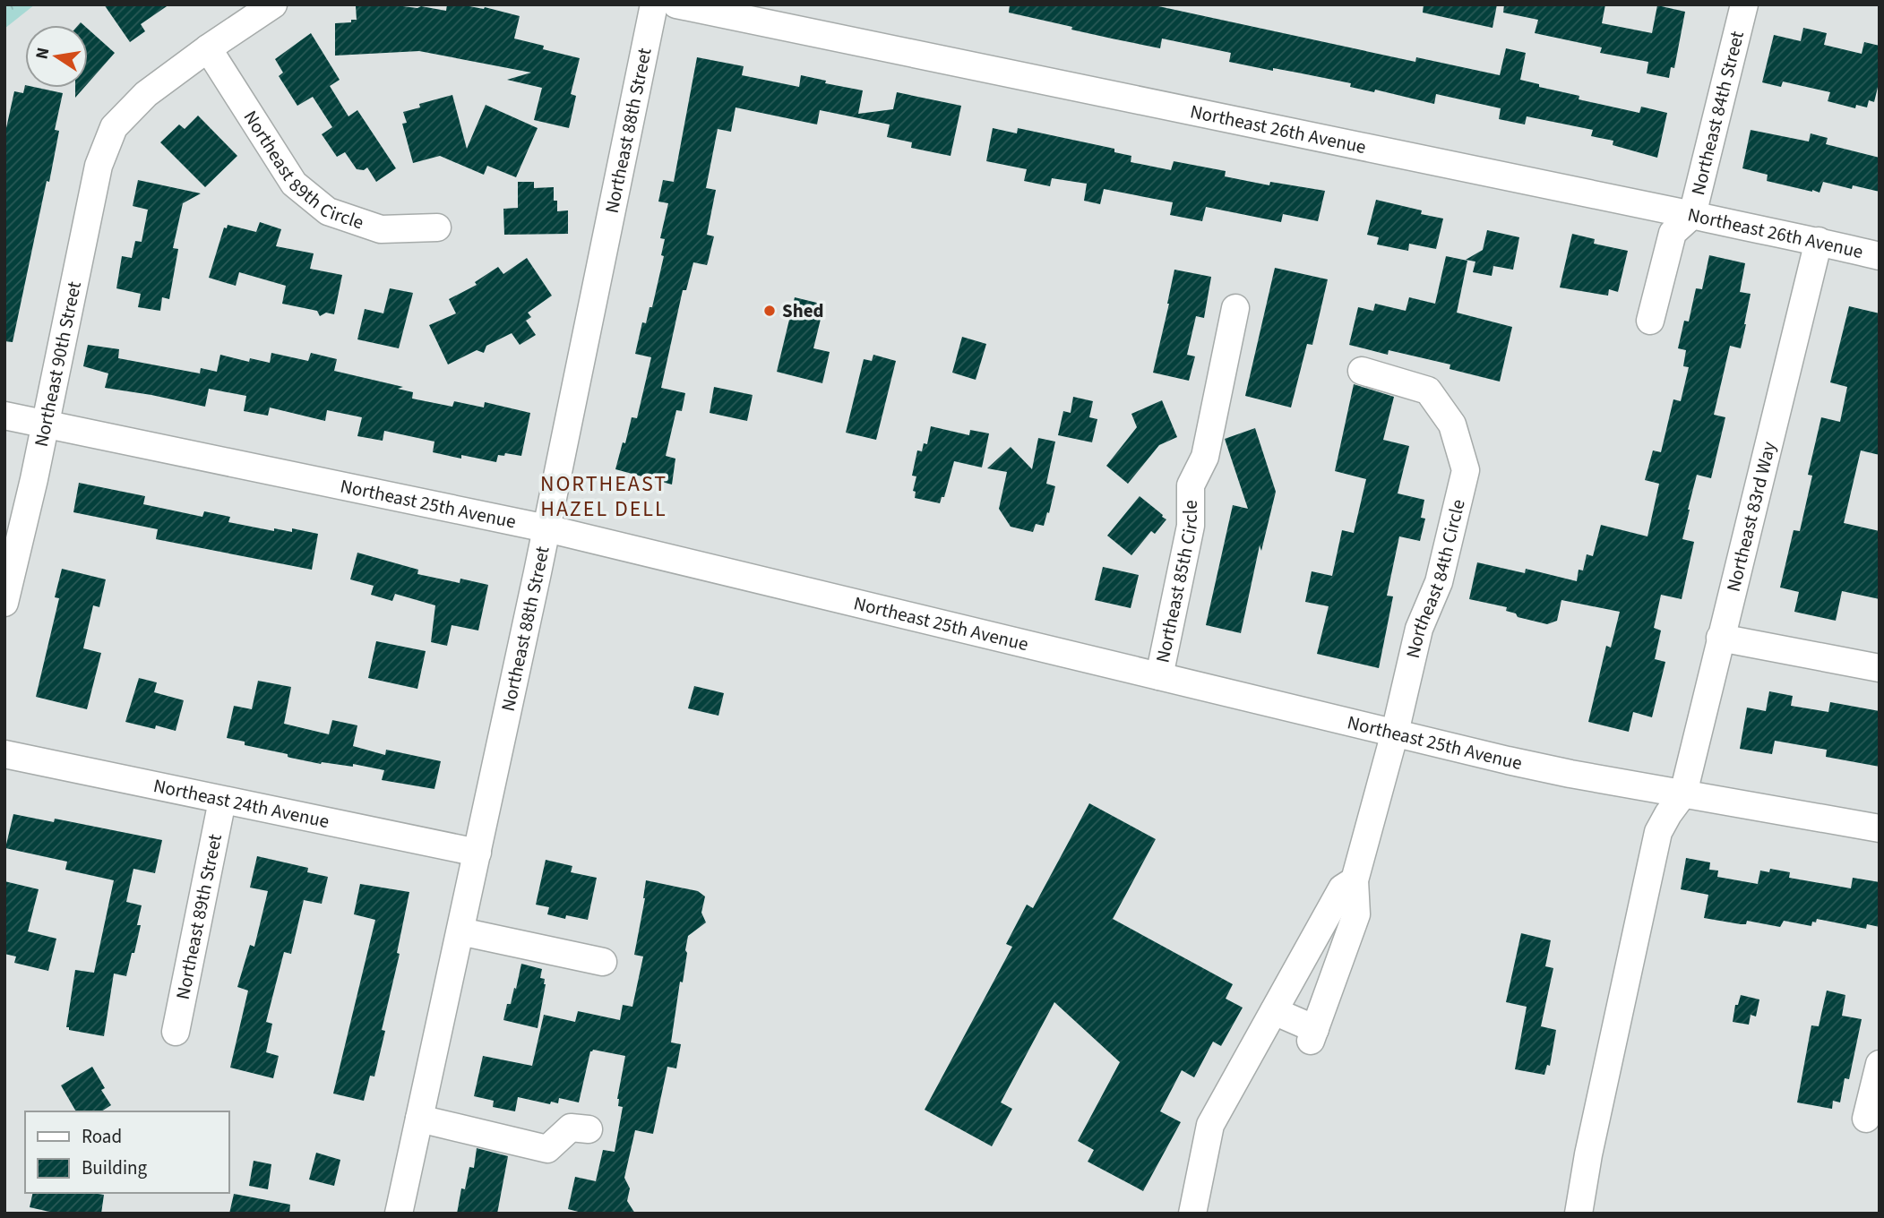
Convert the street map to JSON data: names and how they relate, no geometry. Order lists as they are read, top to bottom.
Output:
{
  "streets": {
    "street": [
      "Northeast 84th Street",
      "Northeast 26th Avenue",
      "Northeast 88th Street",
      "Northeast 89th Circle",
      "Northeast 90th Street",
      "Northeast 25th Avenue",
      "Northeast 83rd Way",
      "Northeast 84th Circle",
      "Northeast 85th Circle",
      "Northeast 24th Avenue",
      "Northeast 89th Street"
    ]
  },
  "crossings": [
    ["Northeast 84th Street", "Northeast 26th Avenue"],
    ["Northeast 26th Avenue", "Northeast 83rd Way"],
    ["Northeast 88th Street", "Northeast 25th Avenue"],
    ["Northeast 88th Street", "Northeast 24th Avenue"],
    ["Northeast 89th Circle", "Northeast 90th Street"],
    ["Northeast 90th Street", "Northeast 25th Avenue"],
    ["Northeast 25th Avenue", "Northeast 83rd Way"],
    ["Northeast 25th Avenue", "Northeast 84th Circle"],
    ["Northeast 25th Avenue", "Northeast 85th Circle"],
    ["Northeast 24th Avenue", "Northeast 89th Street"]
  ],
  "districts": ["NORTHEAST HAZEL DELL"],
  "places": ["Shed"],
  "legend": ["Road", "Building"],
  "north": "left"
}
